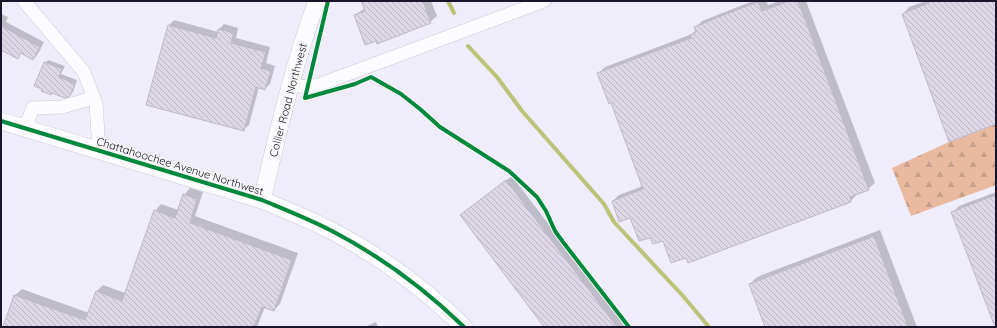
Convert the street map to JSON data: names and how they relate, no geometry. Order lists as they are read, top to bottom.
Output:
{
  "streets": {
    "street": ["Collier Road Northwest", "Chattahoochee Avenue Northwest"]
  },
  "crossings": [
    ["Collier Road Northwest", "Chattahoochee Avenue Northwest"]
  ]
}
